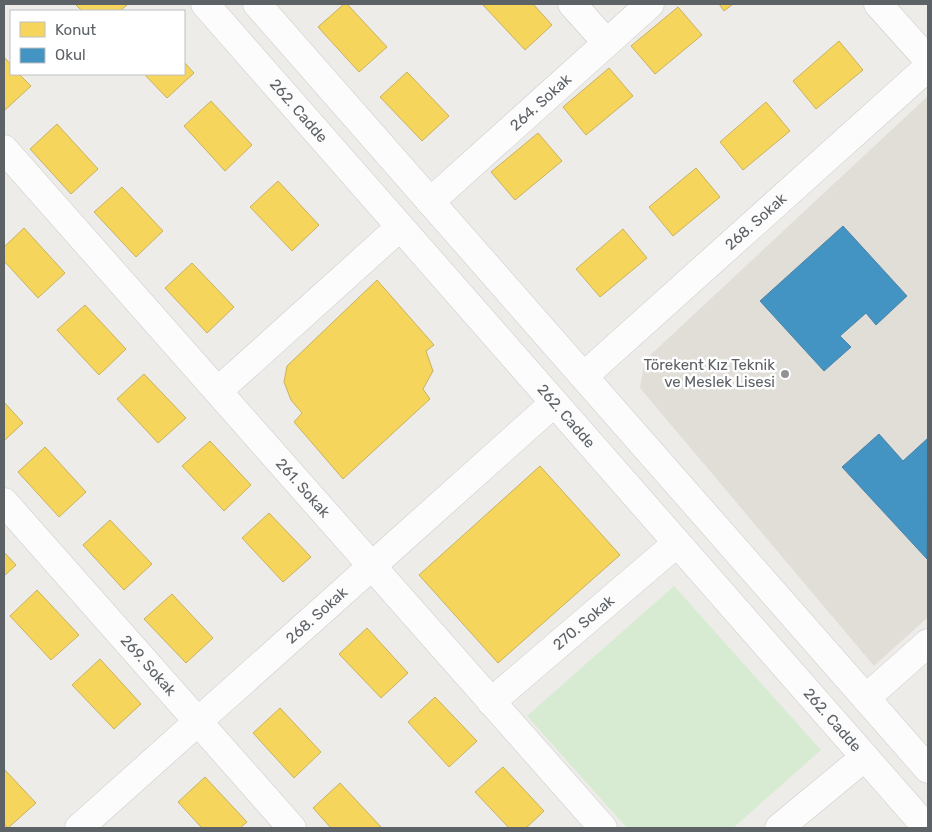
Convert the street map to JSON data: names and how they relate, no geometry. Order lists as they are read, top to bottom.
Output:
{
  "streets": {
    "street": [
      "264. Sokak",
      "262. Cadde",
      "268. Sokak",
      "261. Sokak",
      "270. Sokak",
      "269. Sokak"
    ]
  },
  "crossings": [
    ["262. Cadde", "268. Sokak"],
    ["262. Cadde", "270. Sokak"],
    ["268. Sokak", "261. Sokak"],
    ["268. Sokak", "269. Sokak"],
    ["261. Sokak", "270. Sokak"]
  ],
  "places": ["Törekent Kız Teknik ve Meslek Lisesi"],
  "legend": ["Konut", "Okul"]
}
